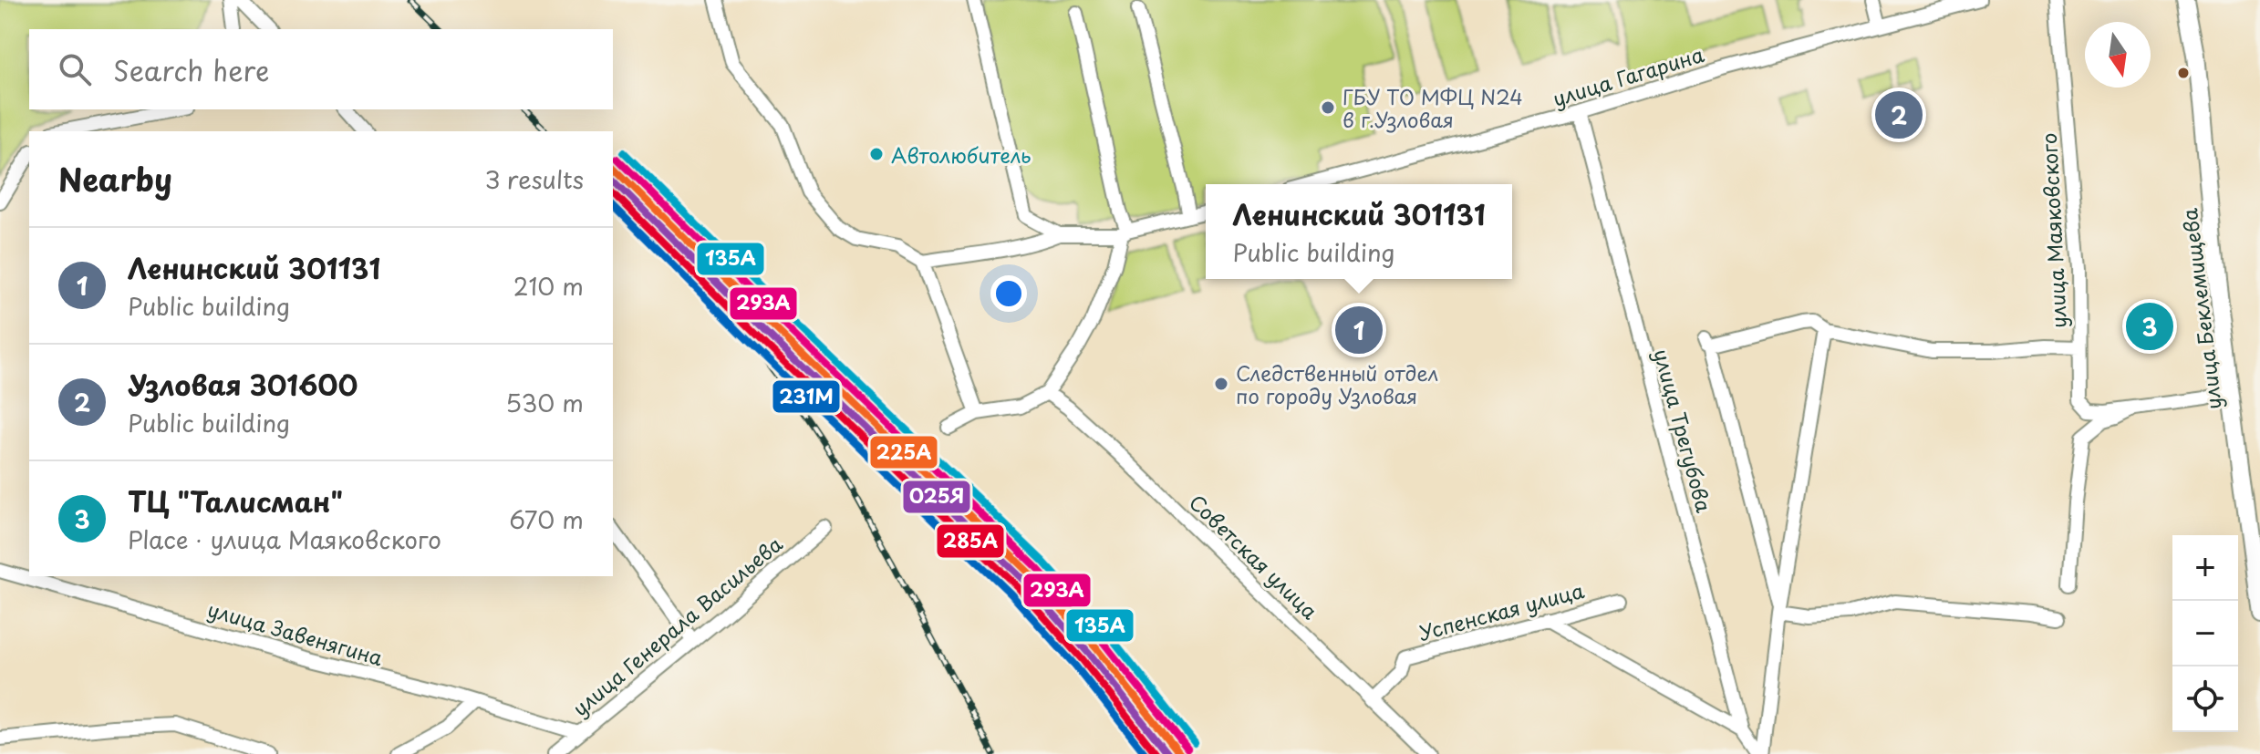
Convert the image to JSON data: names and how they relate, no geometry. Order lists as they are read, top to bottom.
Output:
{
  "streets": {
    "main road": ["улица Беклемищева"],
    "street": [
      "улица Гагарина",
      "улица Маяковского",
      "улица Трегубова",
      "Советская улица",
      "Успенская улица",
      "улица Генерала Васильева",
      "улица Завенягина"
    ]
  },
  "crossings": [
    ["улица Гагарина", "улица Трегубова"],
    ["улица Маяковского", "улица Беклемищева"],
    ["Советская улица", "Успенская улица"],
    ["улица Генерала Васильева", "улица Завенягина"]
  ],
  "places": ["ГБУ ТО МФЦ N24 в г.Узловая", "Автолюбитель", "Следственный отдел по городу Узловая"],
  "lines": [
    "transit line 135А",
    "transit line 293А",
    "transit line 225А",
    "transit line 025Я",
    "transit line 285А",
    "transit line 231М"
  ],
  "north": "bottom",
  "page": {
    "search": "Search here",
    "pins": ["2", "3", "1"],
    "heading": ["Nearby", "3 results"],
    "popup": ["Ленинский 301131", "Public building"],
    "list": [
      {
        "mark": "1",
        "name": "Ленинский 301131",
        "note": "Public building",
        "value": "210 m"
      },
      {
        "mark": "2",
        "name": "Узловая 301600",
        "note": "Public building",
        "value": "530 m"
      },
      {
        "mark": "3",
        "name": "ТЦ \"Талисман\"",
        "note": "Place · улица Маяковского",
        "value": "670 m"
      }
    ],
    "map_buttons": ["+", "−"]
  }
}
